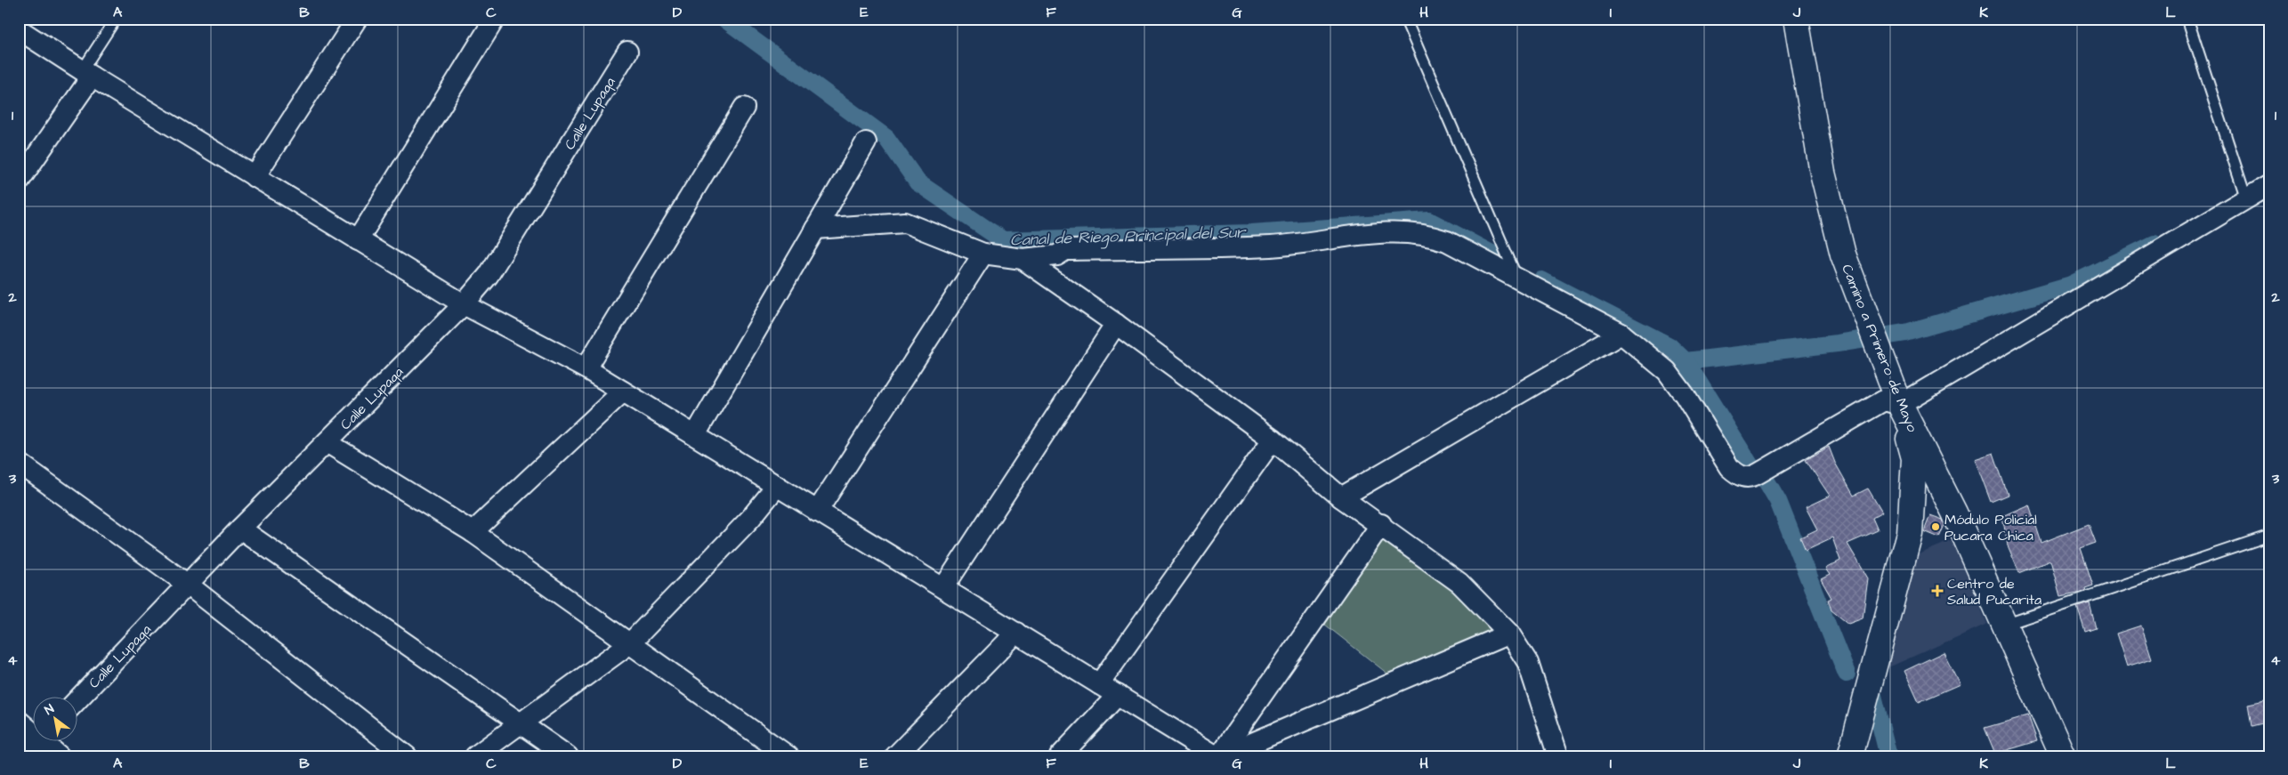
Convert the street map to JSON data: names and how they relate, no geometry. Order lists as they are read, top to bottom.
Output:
{
  "streets": {
    "main road": ["Camino a Primero de Mayo"],
    "street": ["Calle Lupaqa"]
  },
  "water": ["Canal de Riego Principal del Sur"],
  "places": {
    "other": ["Módulo Policial Pucara Chica"],
    "health": ["Centro de Salud Pucarita"]
  },
  "north": "top left",
  "grid": {
    "columns": [
      "A",
      "B",
      "C",
      "D",
      "E",
      "F",
      "G",
      "H",
      "I",
      "J",
      "K",
      "L"
    ],
    "rows": [
      "1",
      "2",
      "3",
      "4"
    ]
  }
}
